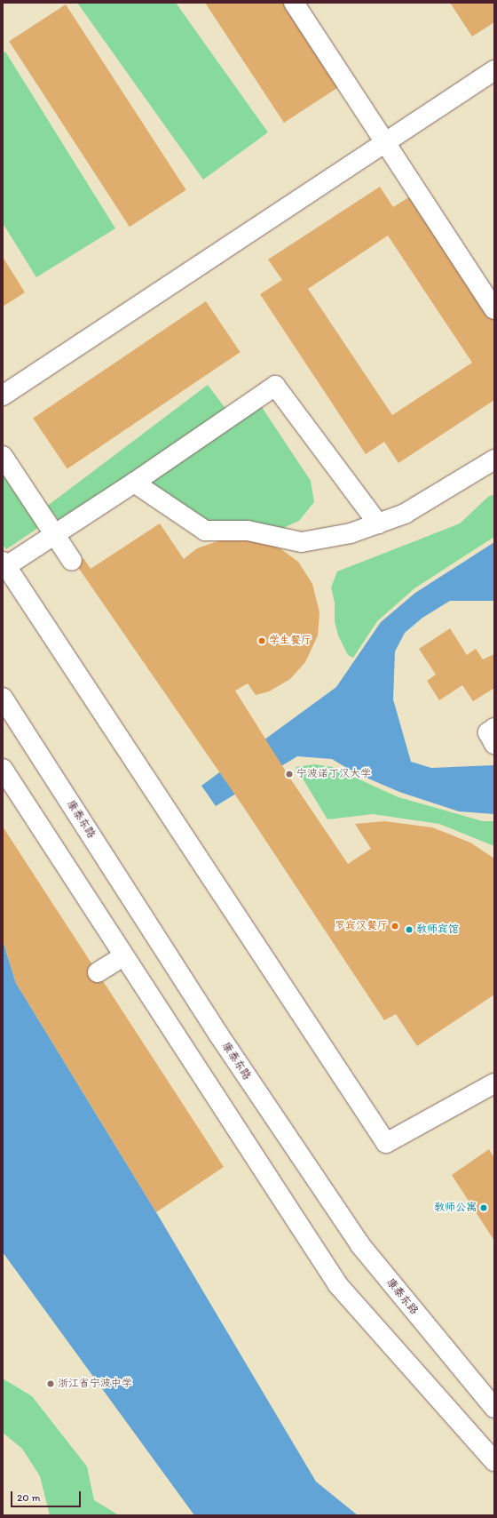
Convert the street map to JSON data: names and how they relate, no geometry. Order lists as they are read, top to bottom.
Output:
{
  "streets": {
    "street": ["康泰东路"]
  },
  "places": [
    "学生餐厅",
    "宁波诺丁汉大学",
    "罗宾汉餐厅",
    "教师宾馆",
    "教师公寓",
    "浙江省宁波中学"
  ],
  "scale_bar": "20 m"
}
